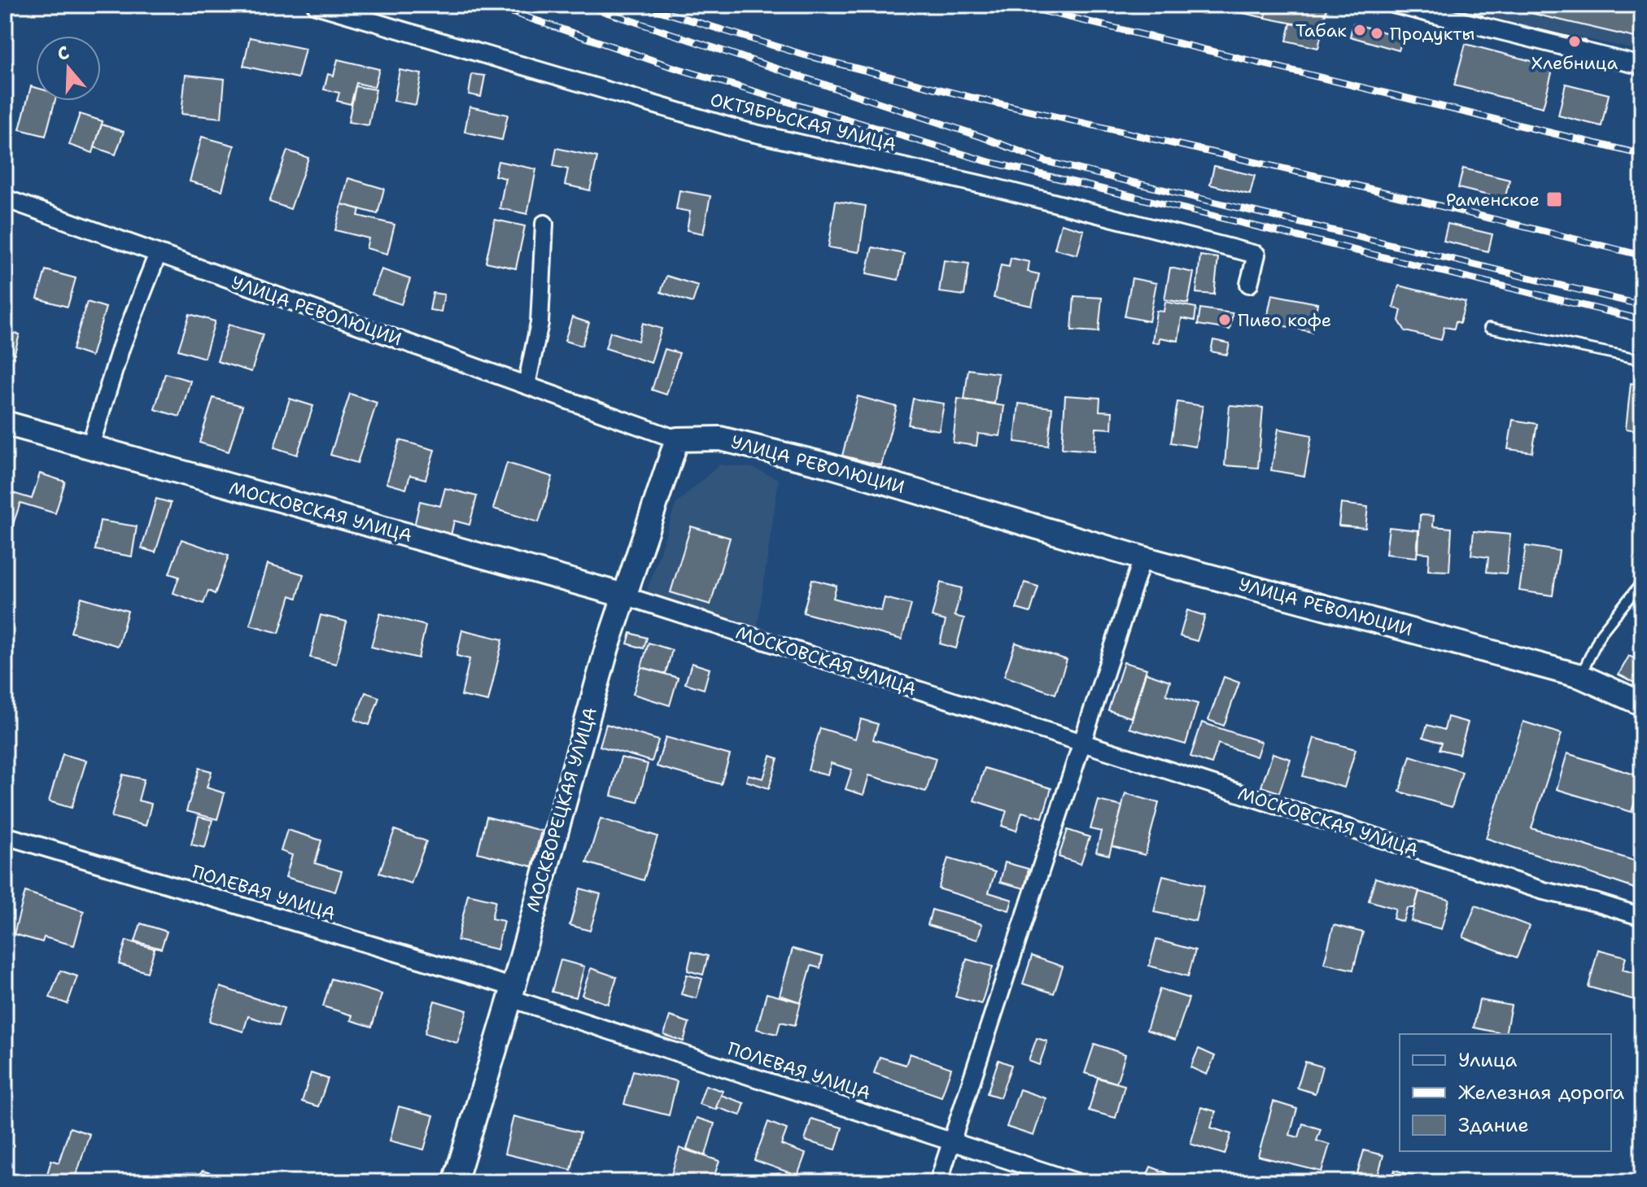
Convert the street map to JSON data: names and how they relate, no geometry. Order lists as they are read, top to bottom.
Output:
{
  "streets": {
    "street": [
      "ОКТЯБРЬСКАЯ УЛИЦА",
      "УЛИЦА РЕВОЛЮЦИИ",
      "МОСКОВСКАЯ УЛИЦА",
      "МОСКВОРЕЦКАЯ УЛИЦА",
      "ПОЛЕВАЯ УЛИЦА"
    ]
  },
  "crossings": [
    ["УЛИЦА РЕВОЛЮЦИИ", "МОСКВОРЕЦКАЯ УЛИЦА"],
    ["МОСКОВСКАЯ УЛИЦА", "МОСКВОРЕЦКАЯ УЛИЦА"],
    ["МОСКВОРЕЦКАЯ УЛИЦА", "ПОЛЕВАЯ УЛИЦА"]
  ],
  "places": {
    "other": [
      "Табак",
      "Продукты",
      "Хлебница",
      "Пиво кофе"
    ],
    "transit": ["Раменское"]
  },
  "legend": ["Улица", "Железная дорога", "Здание"],
  "north": "top"
}
